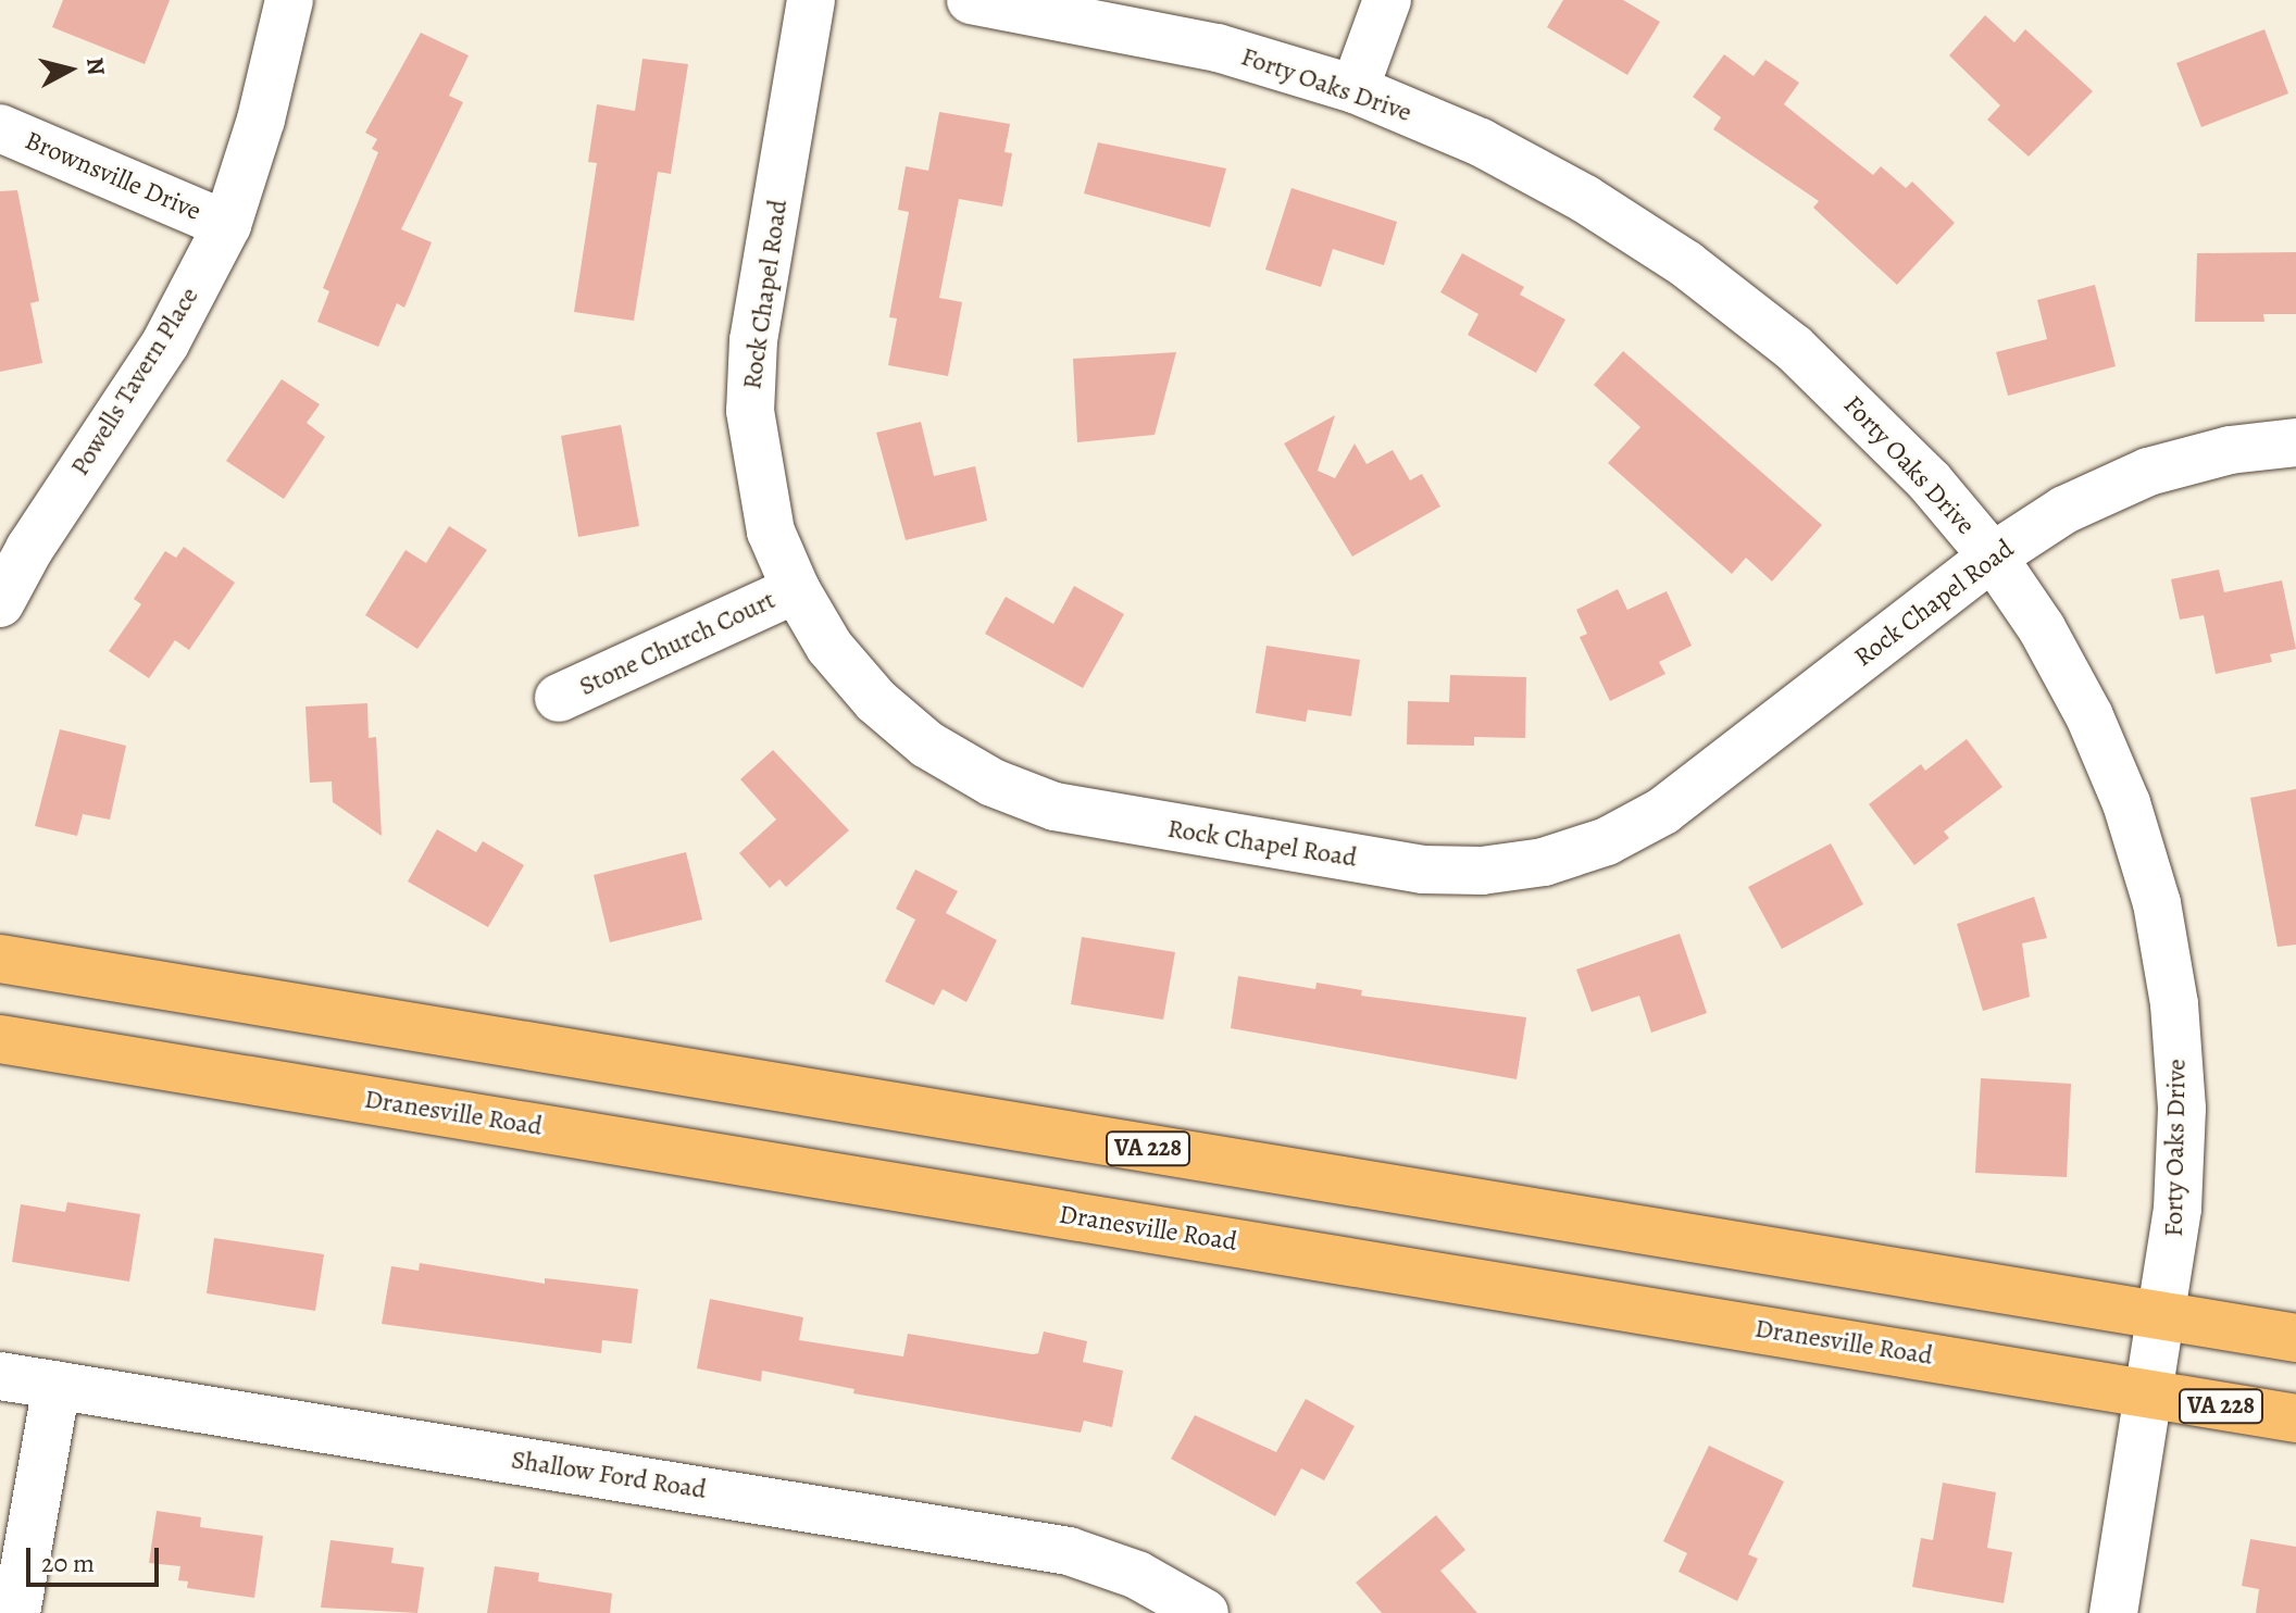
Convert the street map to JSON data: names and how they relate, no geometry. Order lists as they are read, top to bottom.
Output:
{
  "streets": {
    "main road": ["Dranesville Road", "VA 228"],
    "street": [
      "Forty Oaks Drive",
      "Brownsville Drive",
      "Rock Chapel Road",
      "Powells Tavern Place",
      "Stone Church Court",
      "Shallow Ford Road"
    ]
  },
  "crossings": [
    ["Forty Oaks Drive", "Rock Chapel Road"],
    ["Forty Oaks Drive", "Dranesville Road"],
    ["Forty Oaks Drive", "VA 228"],
    ["Brownsville Drive", "Powells Tavern Place"],
    ["Rock Chapel Road", "Stone Church Court"]
  ],
  "scale_bar": "20 m",
  "north": "right"
}
